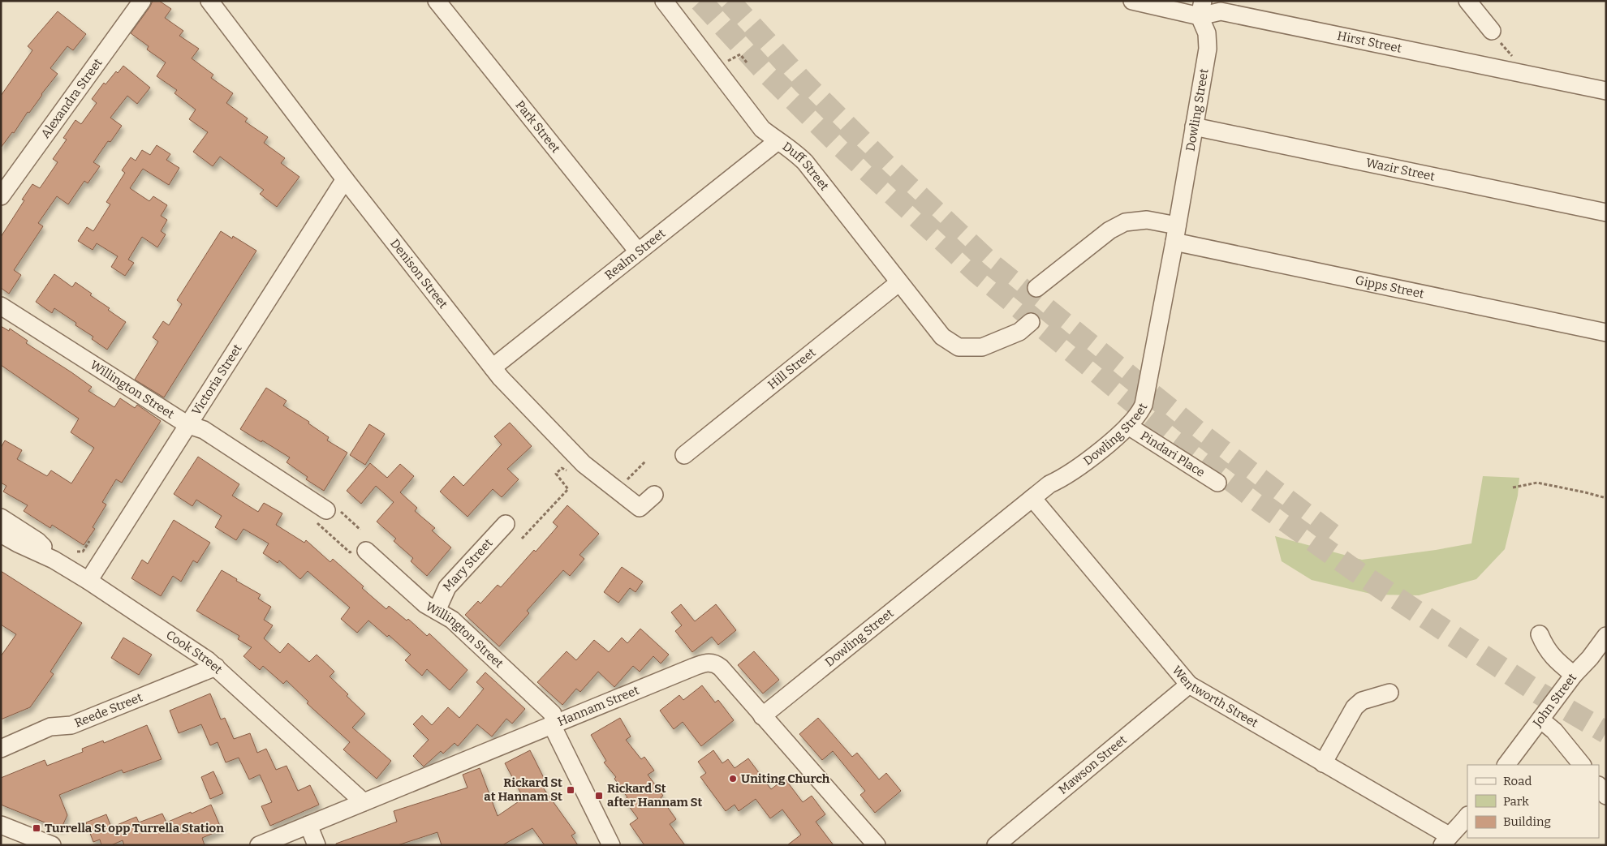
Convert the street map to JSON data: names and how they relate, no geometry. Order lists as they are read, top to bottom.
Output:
{
  "streets": {
    "street": [
      "Hirst Street",
      "Alexandra Street",
      "Dowling Street",
      "Park Street",
      "Duff Street",
      "Wazir Street",
      "Realm Street",
      "Denison Street",
      "Gipps Street",
      "Hill Street",
      "Victoria Street",
      "Willington Street",
      "Pindari Place",
      "Mary Street",
      "Cook Street",
      "Wentworth Street",
      "John Street",
      "Hannam Street",
      "Reede Street",
      "Mawson Street"
    ]
  },
  "crossings": [
    ["Hirst Street", "Dowling Street"],
    ["Dowling Street", "Wazir Street"],
    ["Dowling Street", "Gipps Street"],
    ["Dowling Street", "Pindari Place"],
    ["Dowling Street", "Wentworth Street"],
    ["Dowling Street", "Hannam Street"],
    ["Park Street", "Realm Street"],
    ["Duff Street", "Realm Street"],
    ["Duff Street", "Hill Street"],
    ["Realm Street", "Denison Street"],
    ["Denison Street", "Victoria Street"],
    ["Victoria Street", "Willington Street"],
    ["Victoria Street", "Cook Street"],
    ["Willington Street", "Mary Street"],
    ["Willington Street", "Hannam Street"],
    ["Cook Street", "Hannam Street"],
    ["Cook Street", "Reede Street"],
    ["Wentworth Street", "Mawson Street"]
  ],
  "places": {
    "other": ["Uniting Church"],
    "transit": ["Rickard St at Hannam St", "Rickard St after Hannam St", "Turrella St opp Turrella Station"]
  },
  "legend": ["Road", "Park", "Building"]
}
